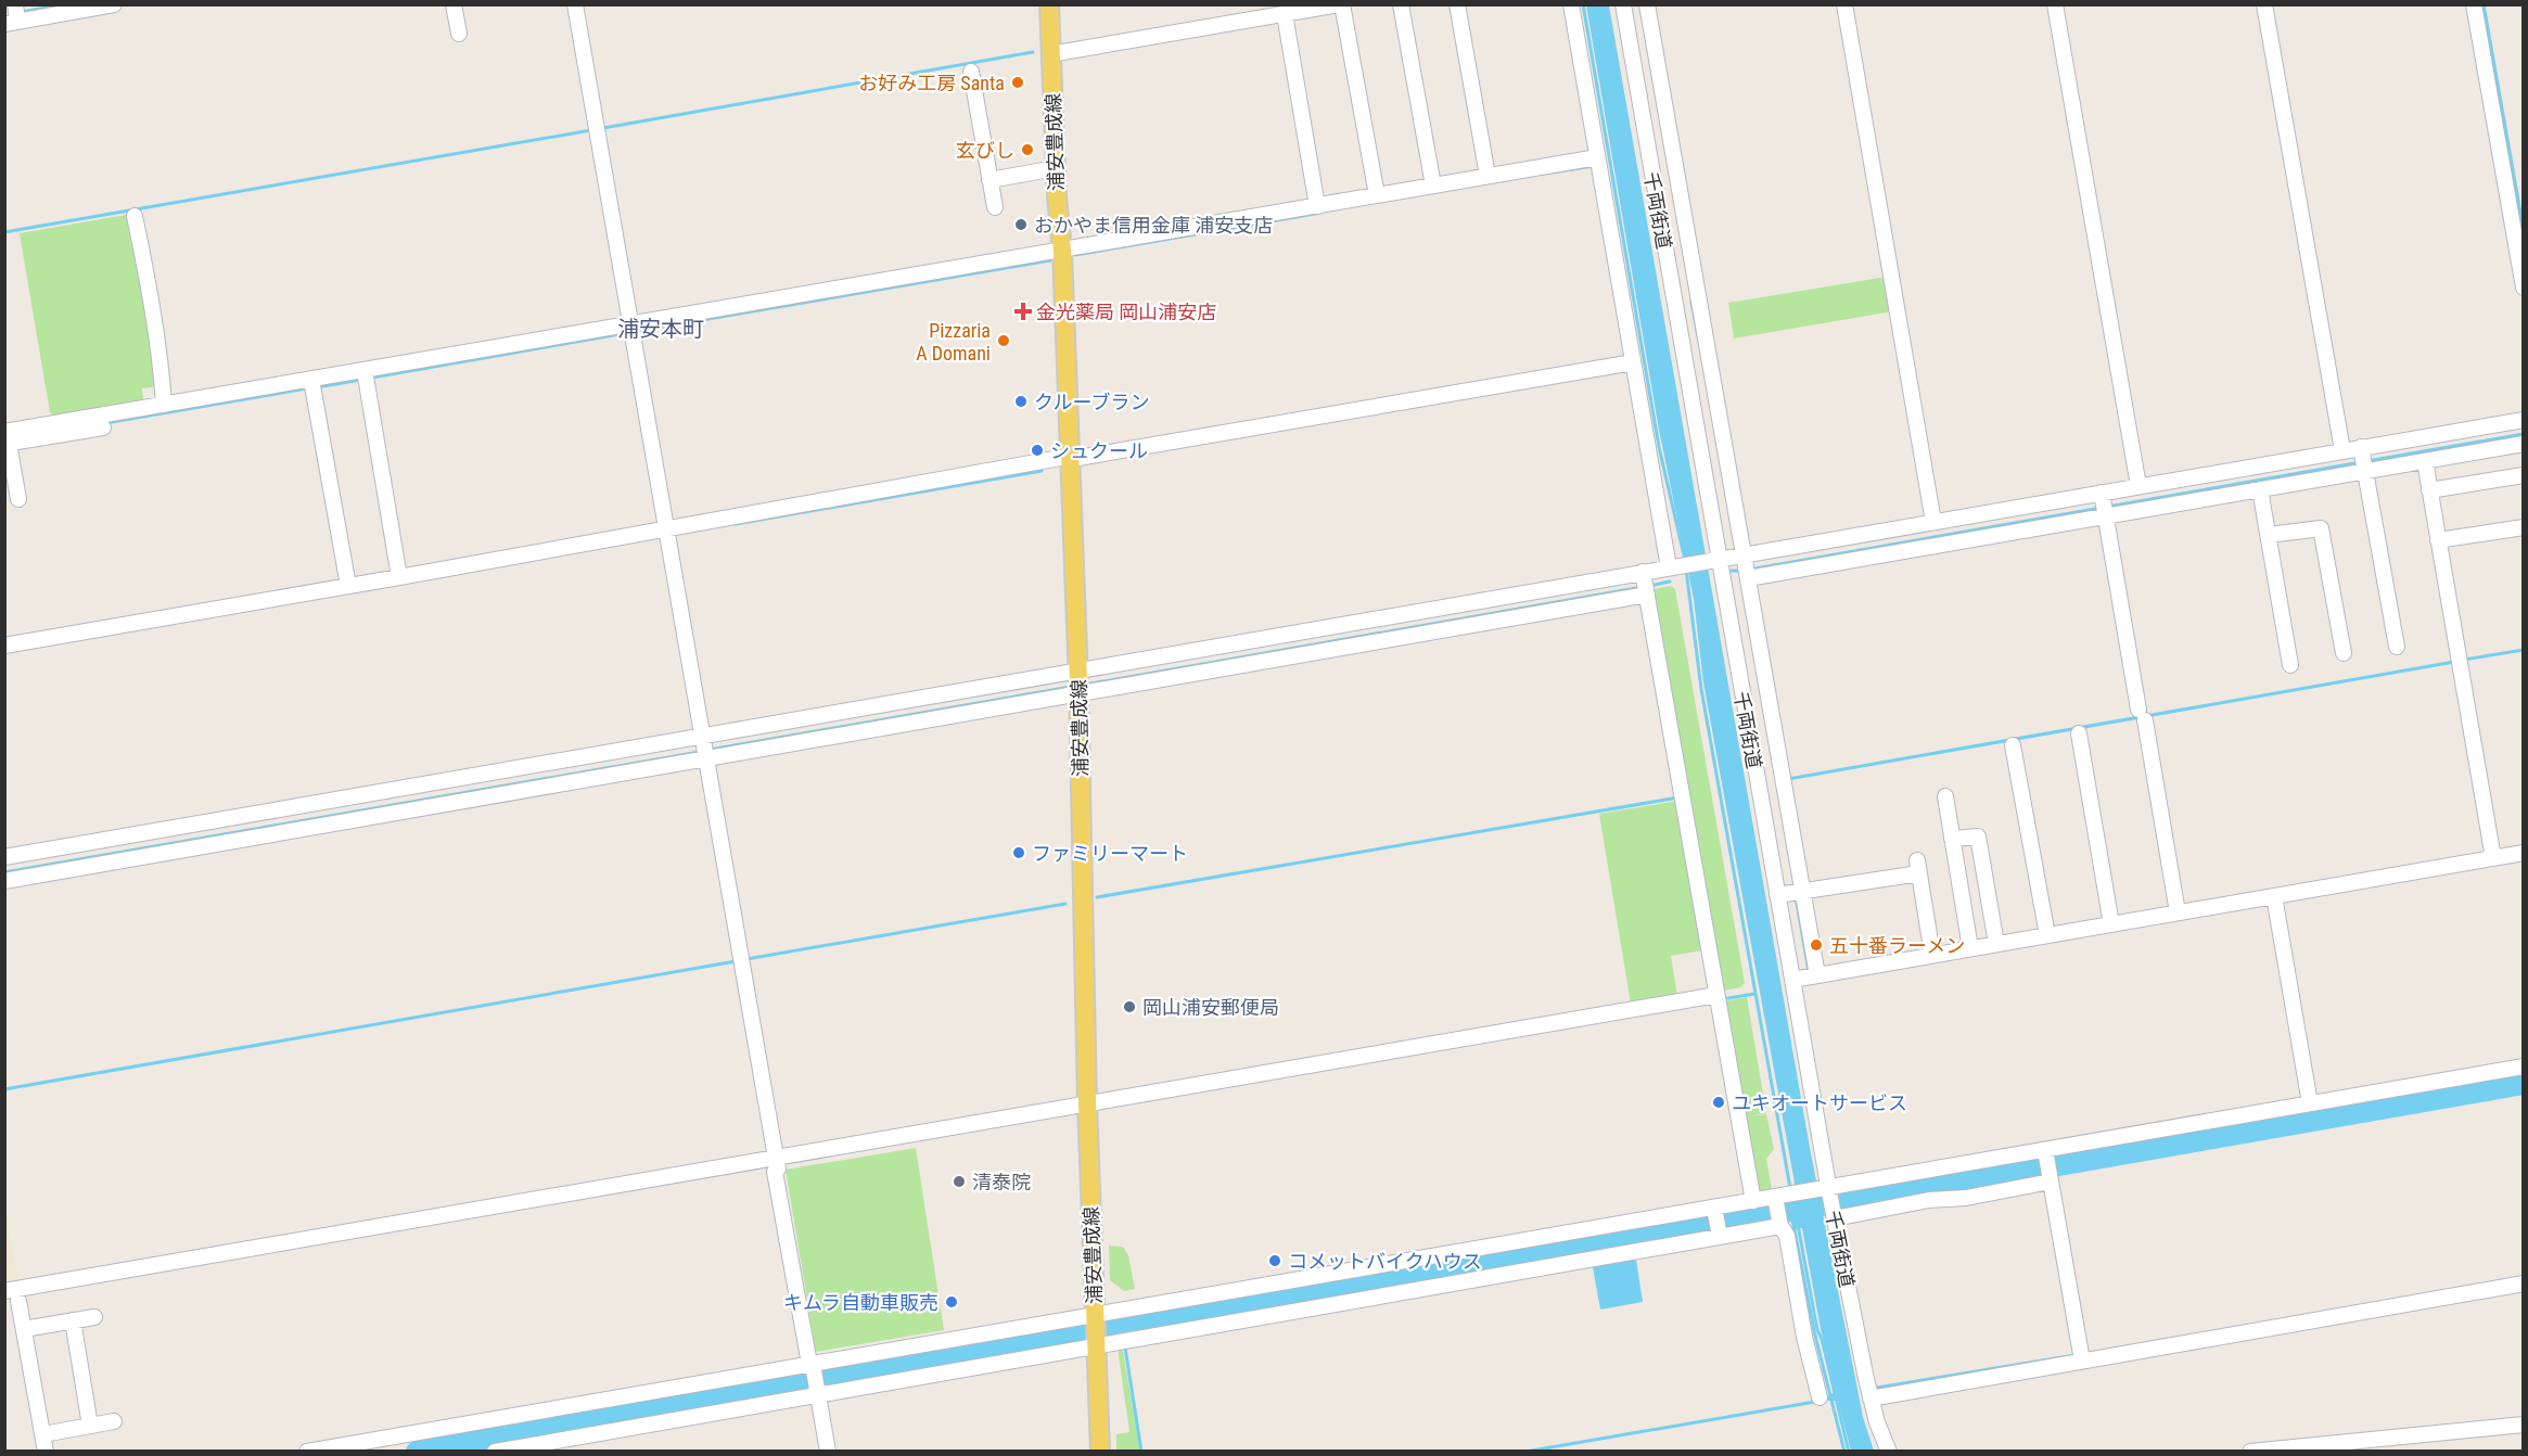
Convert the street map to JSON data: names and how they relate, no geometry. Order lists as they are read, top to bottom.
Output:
{
  "streets": {
    "main road": ["浦安豊成線"],
    "street": ["千両街道"]
  },
  "districts": ["浦安本町"],
  "places": {
    "other": [
      "お好み工房 Santa",
      "玄びし",
      "おかやま信用金庫 浦安支店",
      "Pizzaria A Domani",
      "クルーブラン",
      "シュクール",
      "ファミリーマート",
      "五十番ラーメン",
      "岡山浦安郵便局",
      "ユキオートサービス",
      "清泰院",
      "コメットバイクハウス",
      "キムラ自動車販売"
    ],
    "health": ["金光薬局 岡山浦安店"]
  }
}
